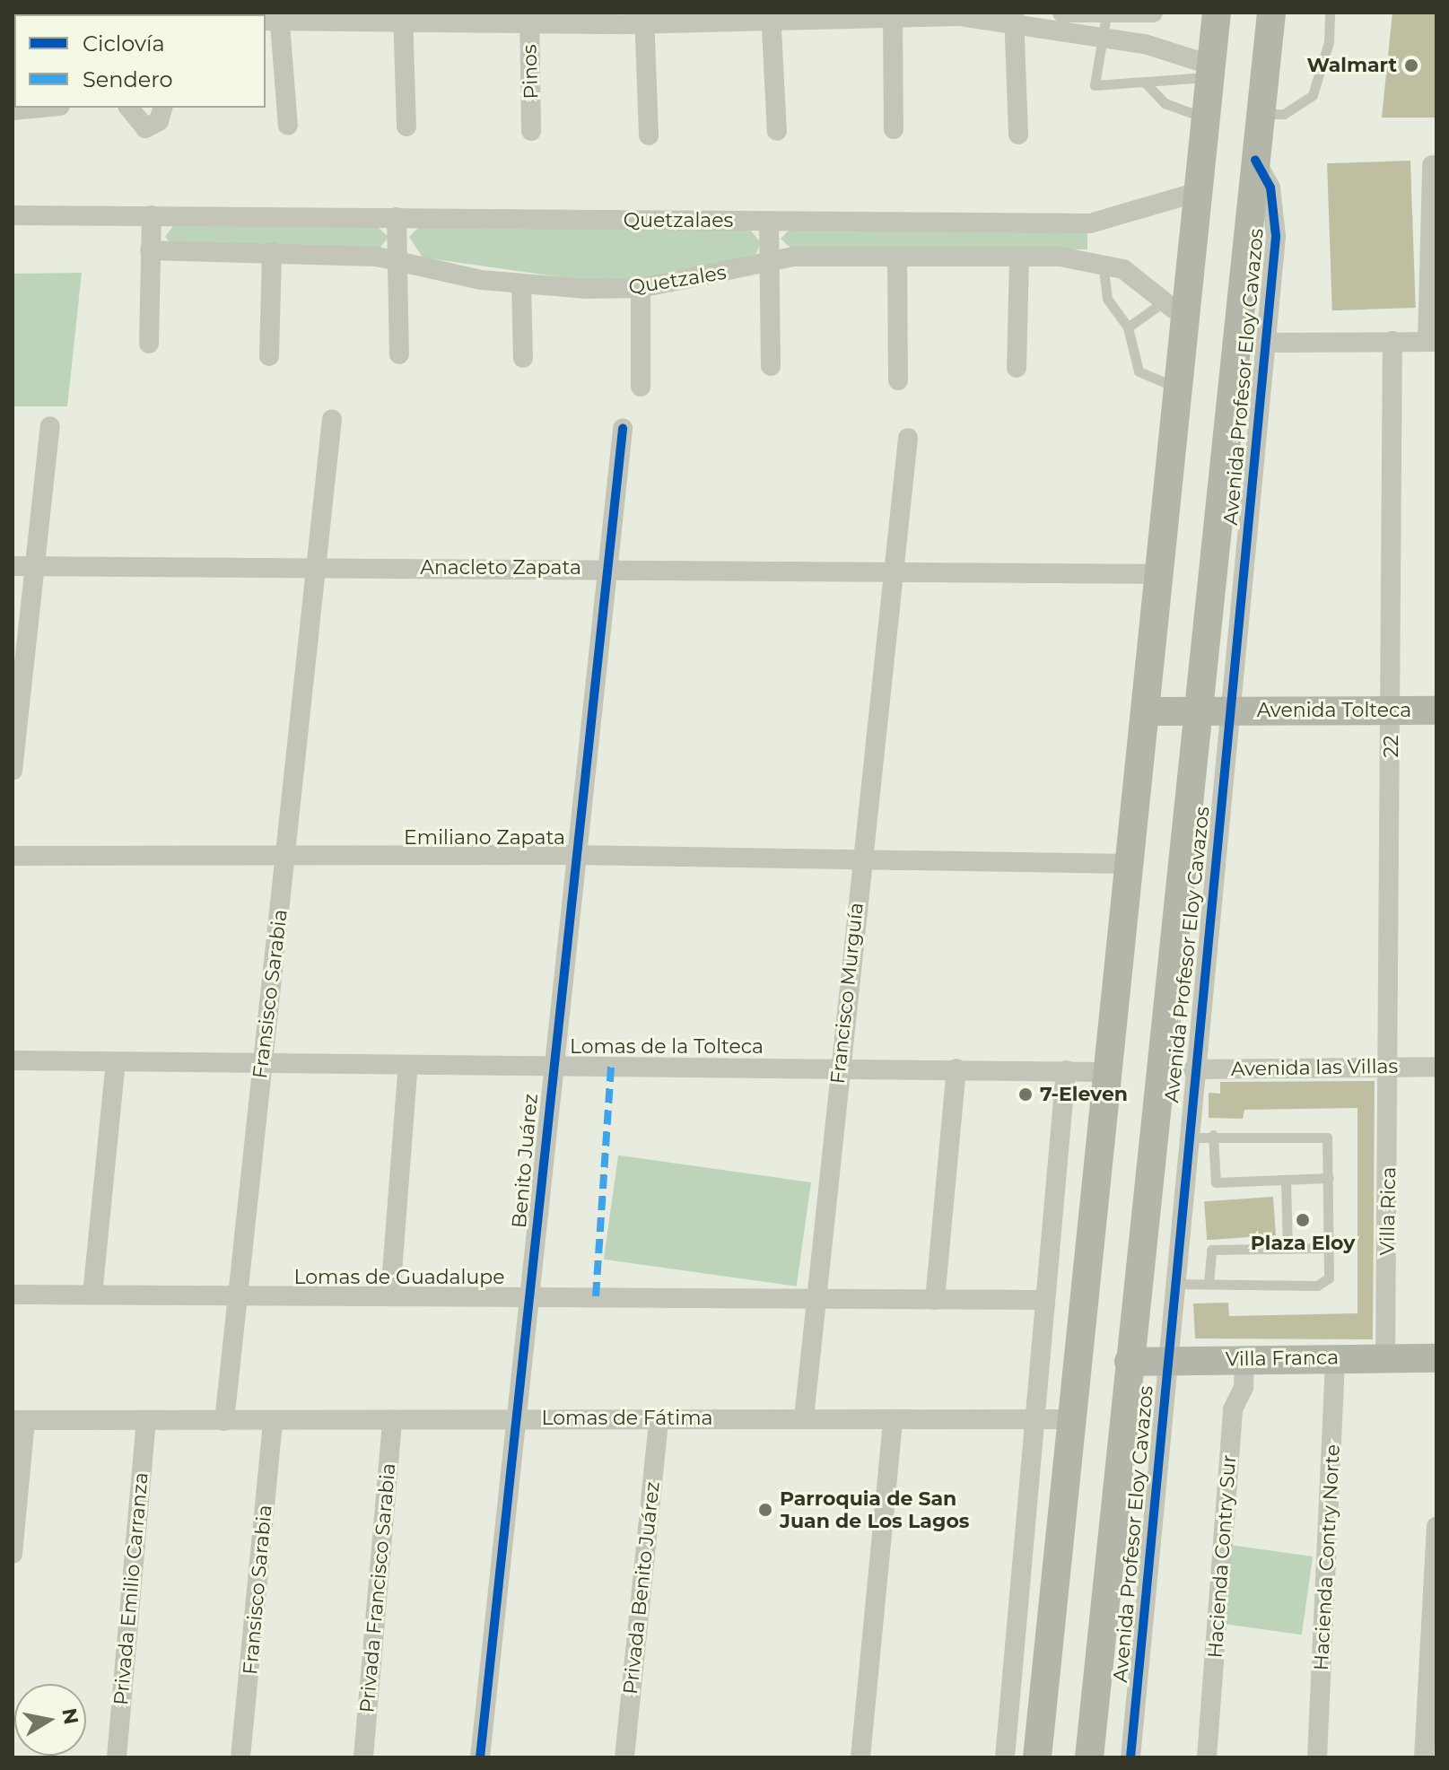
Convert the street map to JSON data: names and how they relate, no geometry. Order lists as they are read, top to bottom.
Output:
{
  "streets": {
    "main road": ["Avenida Profesor Eloy Cavazos", "Avenida Tolteca", "Villa Franca"],
    "street": [
      "Pinos",
      "Quetzalaes",
      "Quetzales",
      "Anacleto Zapata",
      "22",
      "Emiliano Zapata",
      "Francisco Murguía",
      "Fransisco Sarabia",
      "Lomas de la Tolteca",
      "Avenida las Villas",
      "Benito Juárez",
      "Villa Rica",
      "Lomas de Guadalupe",
      "Lomas de Fátima",
      "Hacienda Contry Sur",
      "Hacienda Contry Norte",
      "Privada Francisco Sarabia",
      "Privada Benito Juárez",
      "Privada Emilio Carranza"
    ]
  },
  "crossings": [
    ["Avenida Profesor Eloy Cavazos", "Avenida Tolteca"],
    ["Avenida Profesor Eloy Cavazos", "Avenida las Villas"],
    ["Avenida Profesor Eloy Cavazos", "Villa Franca"],
    ["Anacleto Zapata", "Francisco Murguía"],
    ["Anacleto Zapata", "Fransisco Sarabia"],
    ["Anacleto Zapata", "Benito Juárez"],
    ["Avenida Tolteca", "22"],
    ["22", "Avenida las Villas"],
    ["22", "Villa Rica"],
    ["Emiliano Zapata", "Francisco Murguía"],
    ["Emiliano Zapata", "Fransisco Sarabia"],
    ["Emiliano Zapata", "Benito Juárez"],
    ["Francisco Murguía", "Lomas de la Tolteca"],
    ["Francisco Murguía", "Lomas de Guadalupe"],
    ["Francisco Murguía", "Lomas de Fátima"],
    ["Fransisco Sarabia", "Lomas de la Tolteca"],
    ["Fransisco Sarabia", "Lomas de Guadalupe"],
    ["Fransisco Sarabia", "Lomas de Fátima"],
    ["Lomas de la Tolteca", "Benito Juárez"],
    ["Avenida las Villas", "Villa Rica"],
    ["Benito Juárez", "Lomas de Guadalupe"],
    ["Benito Juárez", "Lomas de Fátima"],
    ["Villa Rica", "Villa Franca"],
    ["Villa Franca", "Hacienda Contry Sur"],
    ["Villa Franca", "Hacienda Contry Norte"],
    ["Lomas de Fátima", "Privada Francisco Sarabia"],
    ["Lomas de Fátima", "Privada Benito Juárez"],
    ["Lomas de Fátima", "Privada Emilio Carranza"]
  ],
  "places": [
    "Walmart",
    "7-Eleven",
    "Plaza Eloy",
    "Parroquia de San Juan de Los Lagos"
  ],
  "legend": ["Ciclovía", "Sendero"],
  "north": "right"
}
